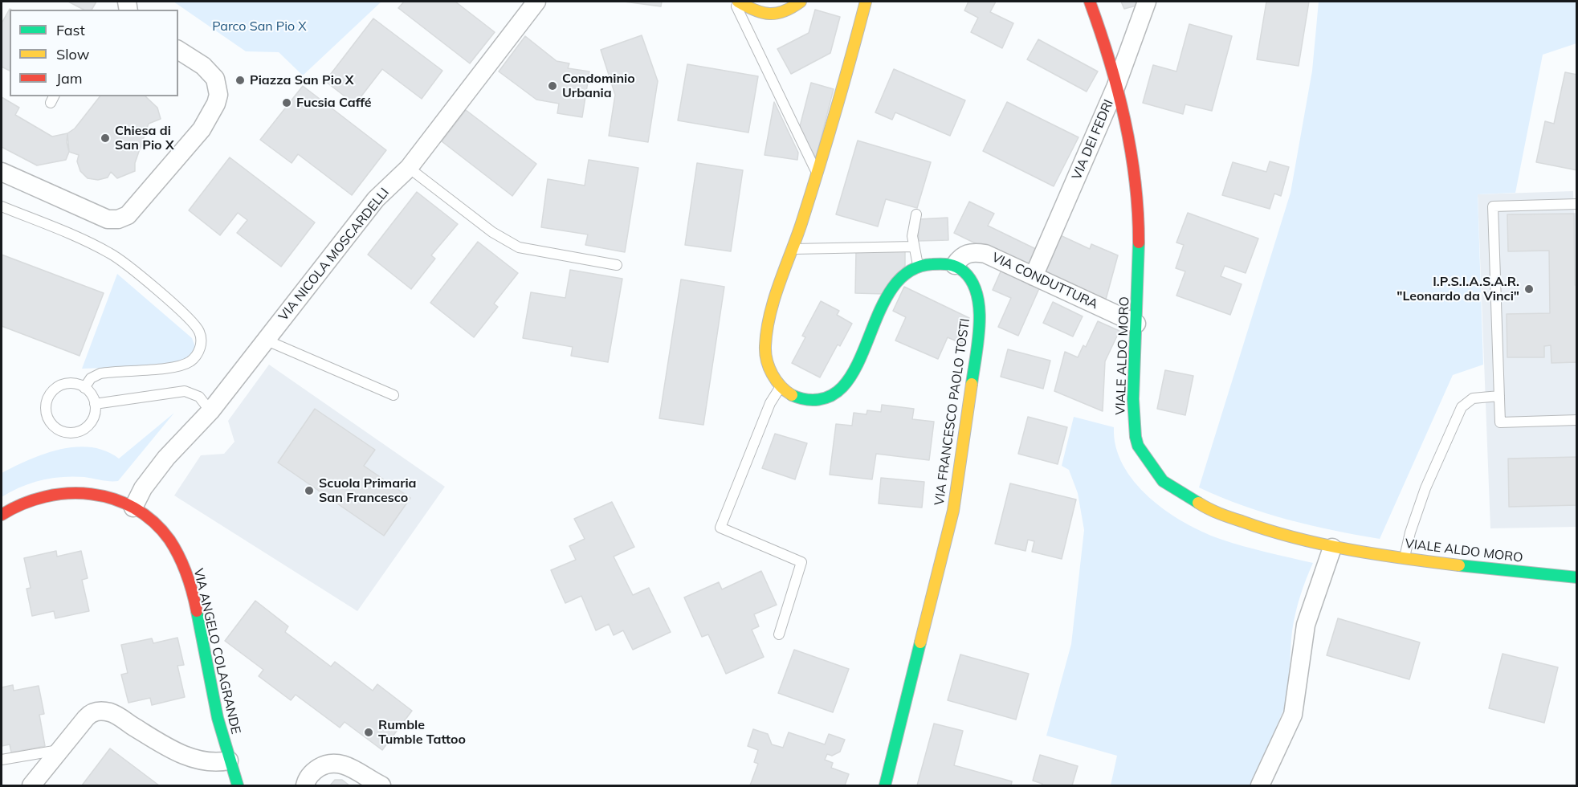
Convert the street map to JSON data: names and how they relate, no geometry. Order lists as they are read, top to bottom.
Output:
{
  "streets": {
    "street": [
      "VIA DEI FEDRI",
      "VIA NICOLA MOSCARDELLI",
      "VIA CONDUTTURA",
      "VIALE ALDO MORO",
      "VIA FRANCESCO PAOLO TOSTI",
      "VIA ANGELO COLAGRANDE"
    ]
  },
  "crossings": [
    ["VIA DEI FEDRI", "VIA CONDUTTURA"],
    ["VIA DEI FEDRI", "VIALE ALDO MORO"],
    ["VIA NICOLA MOSCARDELLI", "VIA ANGELO COLAGRANDE"],
    ["VIA CONDUTTURA", "VIALE ALDO MORO"],
    ["VIA CONDUTTURA", "VIA FRANCESCO PAOLO TOSTI"]
  ],
  "parks": ["Parco San Pio X"],
  "places": [
    "Piazza San Pio X",
    "Condominio Urbania",
    "Fucsia Caffé",
    "Chiesa di San Pio X",
    "I.P.S.I.A.S.A.R. \"Leonardo da Vinci\"",
    "Scuola Primaria San Francesco",
    "Rumble Tumble Tattoo"
  ],
  "legend": ["Fast", "Slow", "Jam"]
}
